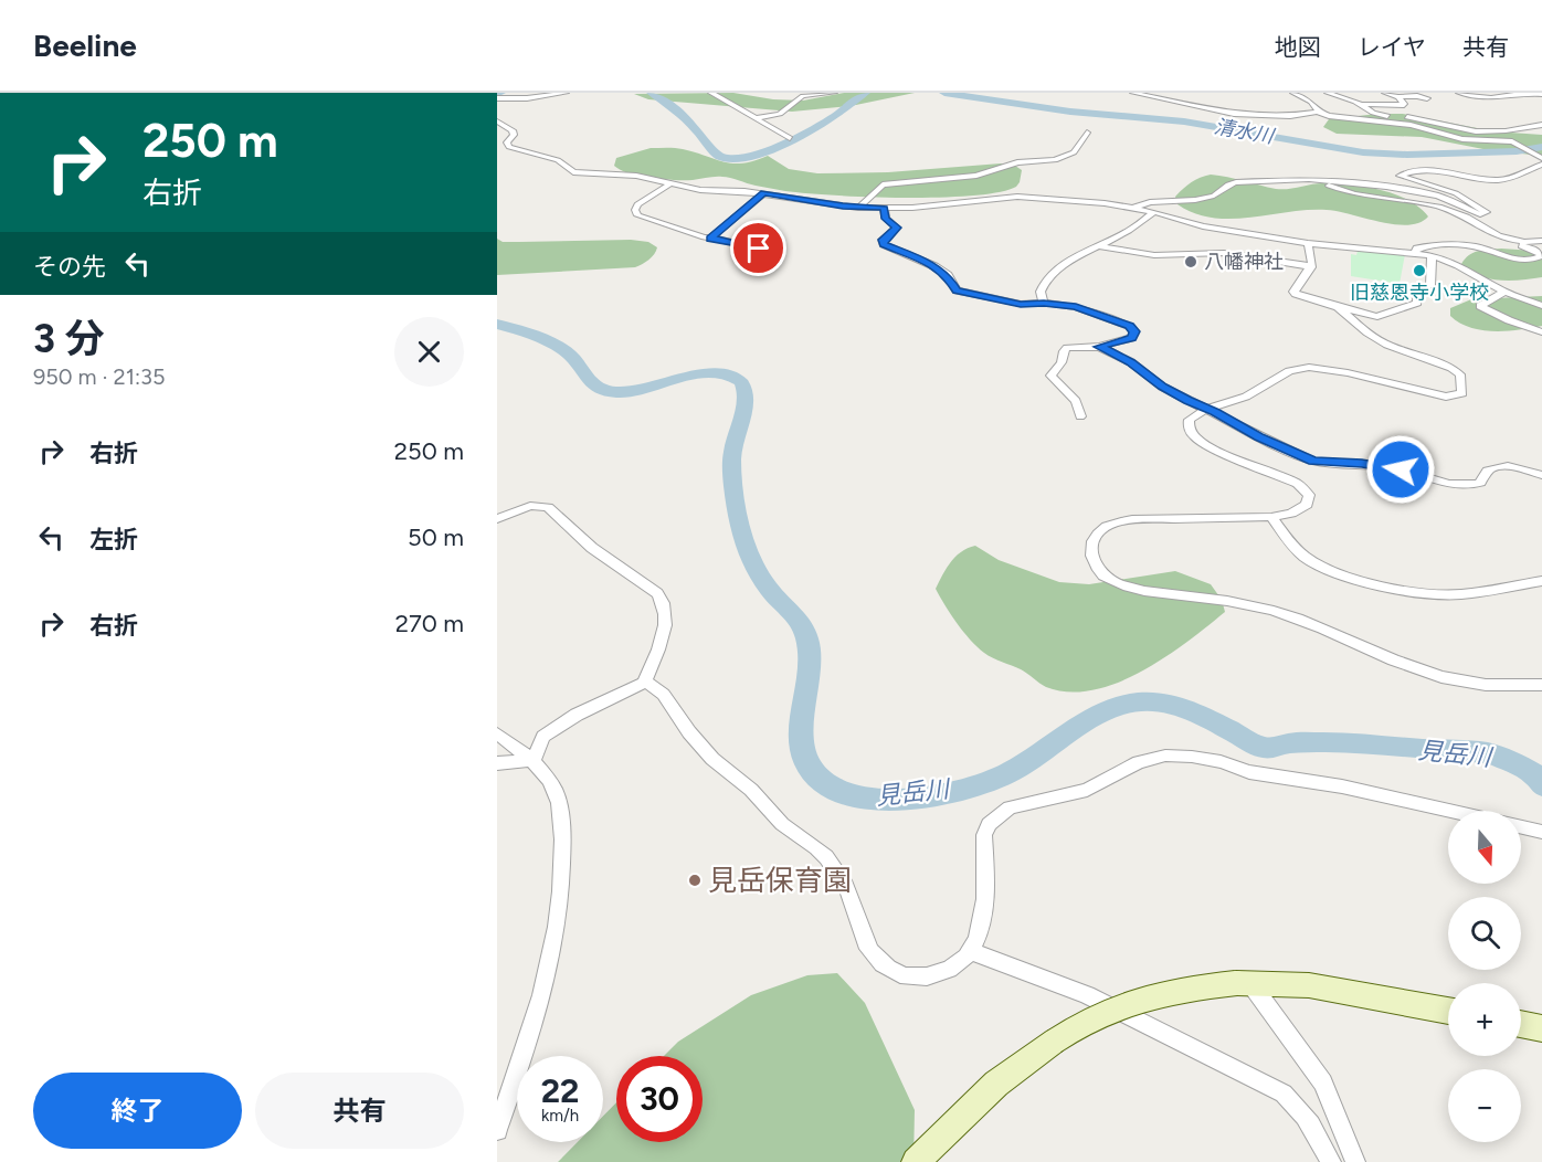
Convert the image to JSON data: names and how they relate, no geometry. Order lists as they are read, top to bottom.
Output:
{
  "water": ["清水川", "見岳川"],
  "places": ["八幡神社", "旧慈恩寺小学校", "見岳保育園"],
  "north": "bottom",
  "page": {
    "header": "Beeline",
    "nav": ["地図", "レイヤ", "共有"],
    "turn": ["250 m", "右折"],
    "then": "その先",
    "heading": ["3 分", "950 m · 21:35"],
    "list": [
      {
        "name": "右折",
        "value": "250 m"
      },
      {
        "name": "左折",
        "value": "50 m"
      },
      {
        "name": "右折",
        "value": "270 m"
      }
    ],
    "map_buttons": ["+", "−"],
    "speed": "22 km/h",
    "limit": "30",
    "buttons": ["終了", "共有"]
  }
}
